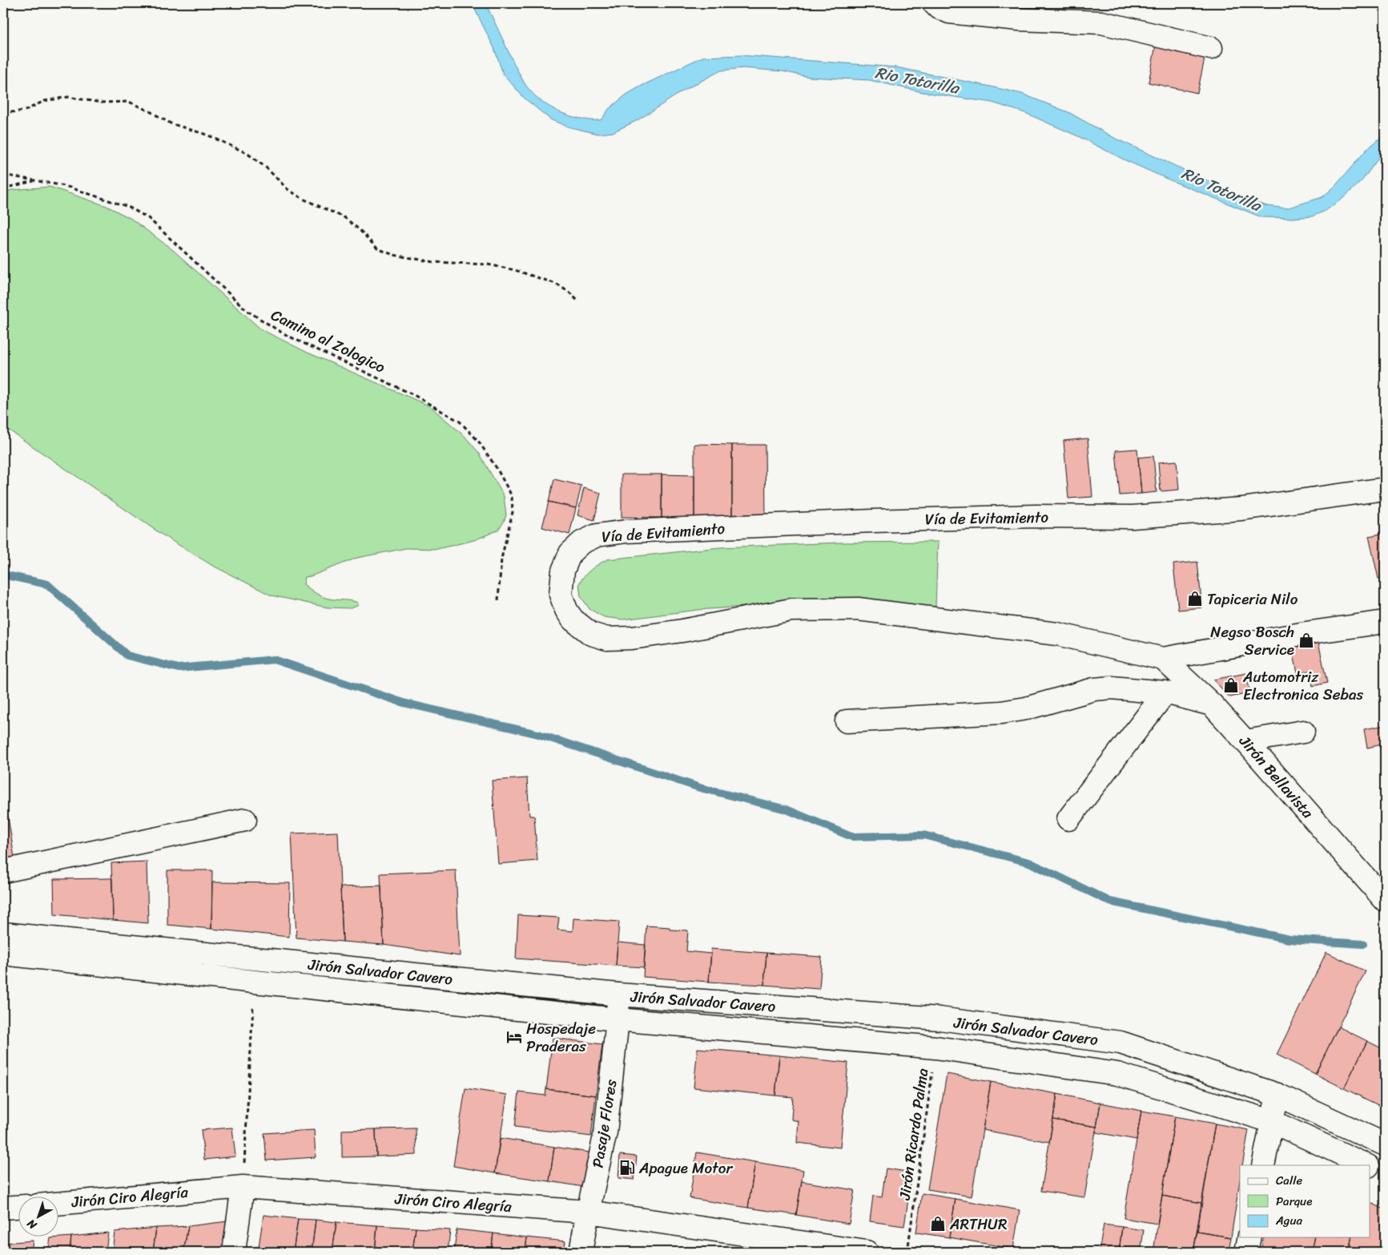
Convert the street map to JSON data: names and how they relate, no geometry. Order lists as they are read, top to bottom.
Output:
{
  "streets": {
    "main road": [
      "Vía de Evitamiento",
      "Jirón Bellavista",
      "Jirón Salvador Cavero",
      "Pasaje Flores",
      "Jirón Ciro Alegría"
    ],
    "path": ["Camino al Zologico", "Jirón Ricardo Palma"]
  },
  "crossings": [
    ["Vía de Evitamiento", "Jirón Bellavista"],
    ["Jirón Salvador Cavero", "Pasaje Flores"],
    ["Jirón Salvador Cavero", "Jirón Ricardo Palma"],
    ["Pasaje Flores", "Jirón Ciro Alegría"]
  ],
  "water": ["Rio Totorilla"],
  "places": {
    "shop": [
      "Tapiceria Nilo",
      "Negso Bosch Service",
      "Automotriz Electronica Sebas",
      "ARTHUR"
    ],
    "hotel": ["Hospedaje Praderas"],
    "fuel station": ["Apague Motor"]
  },
  "legend": ["Calle", "Parque", "Agua"],
  "north": "bottom left"
}
